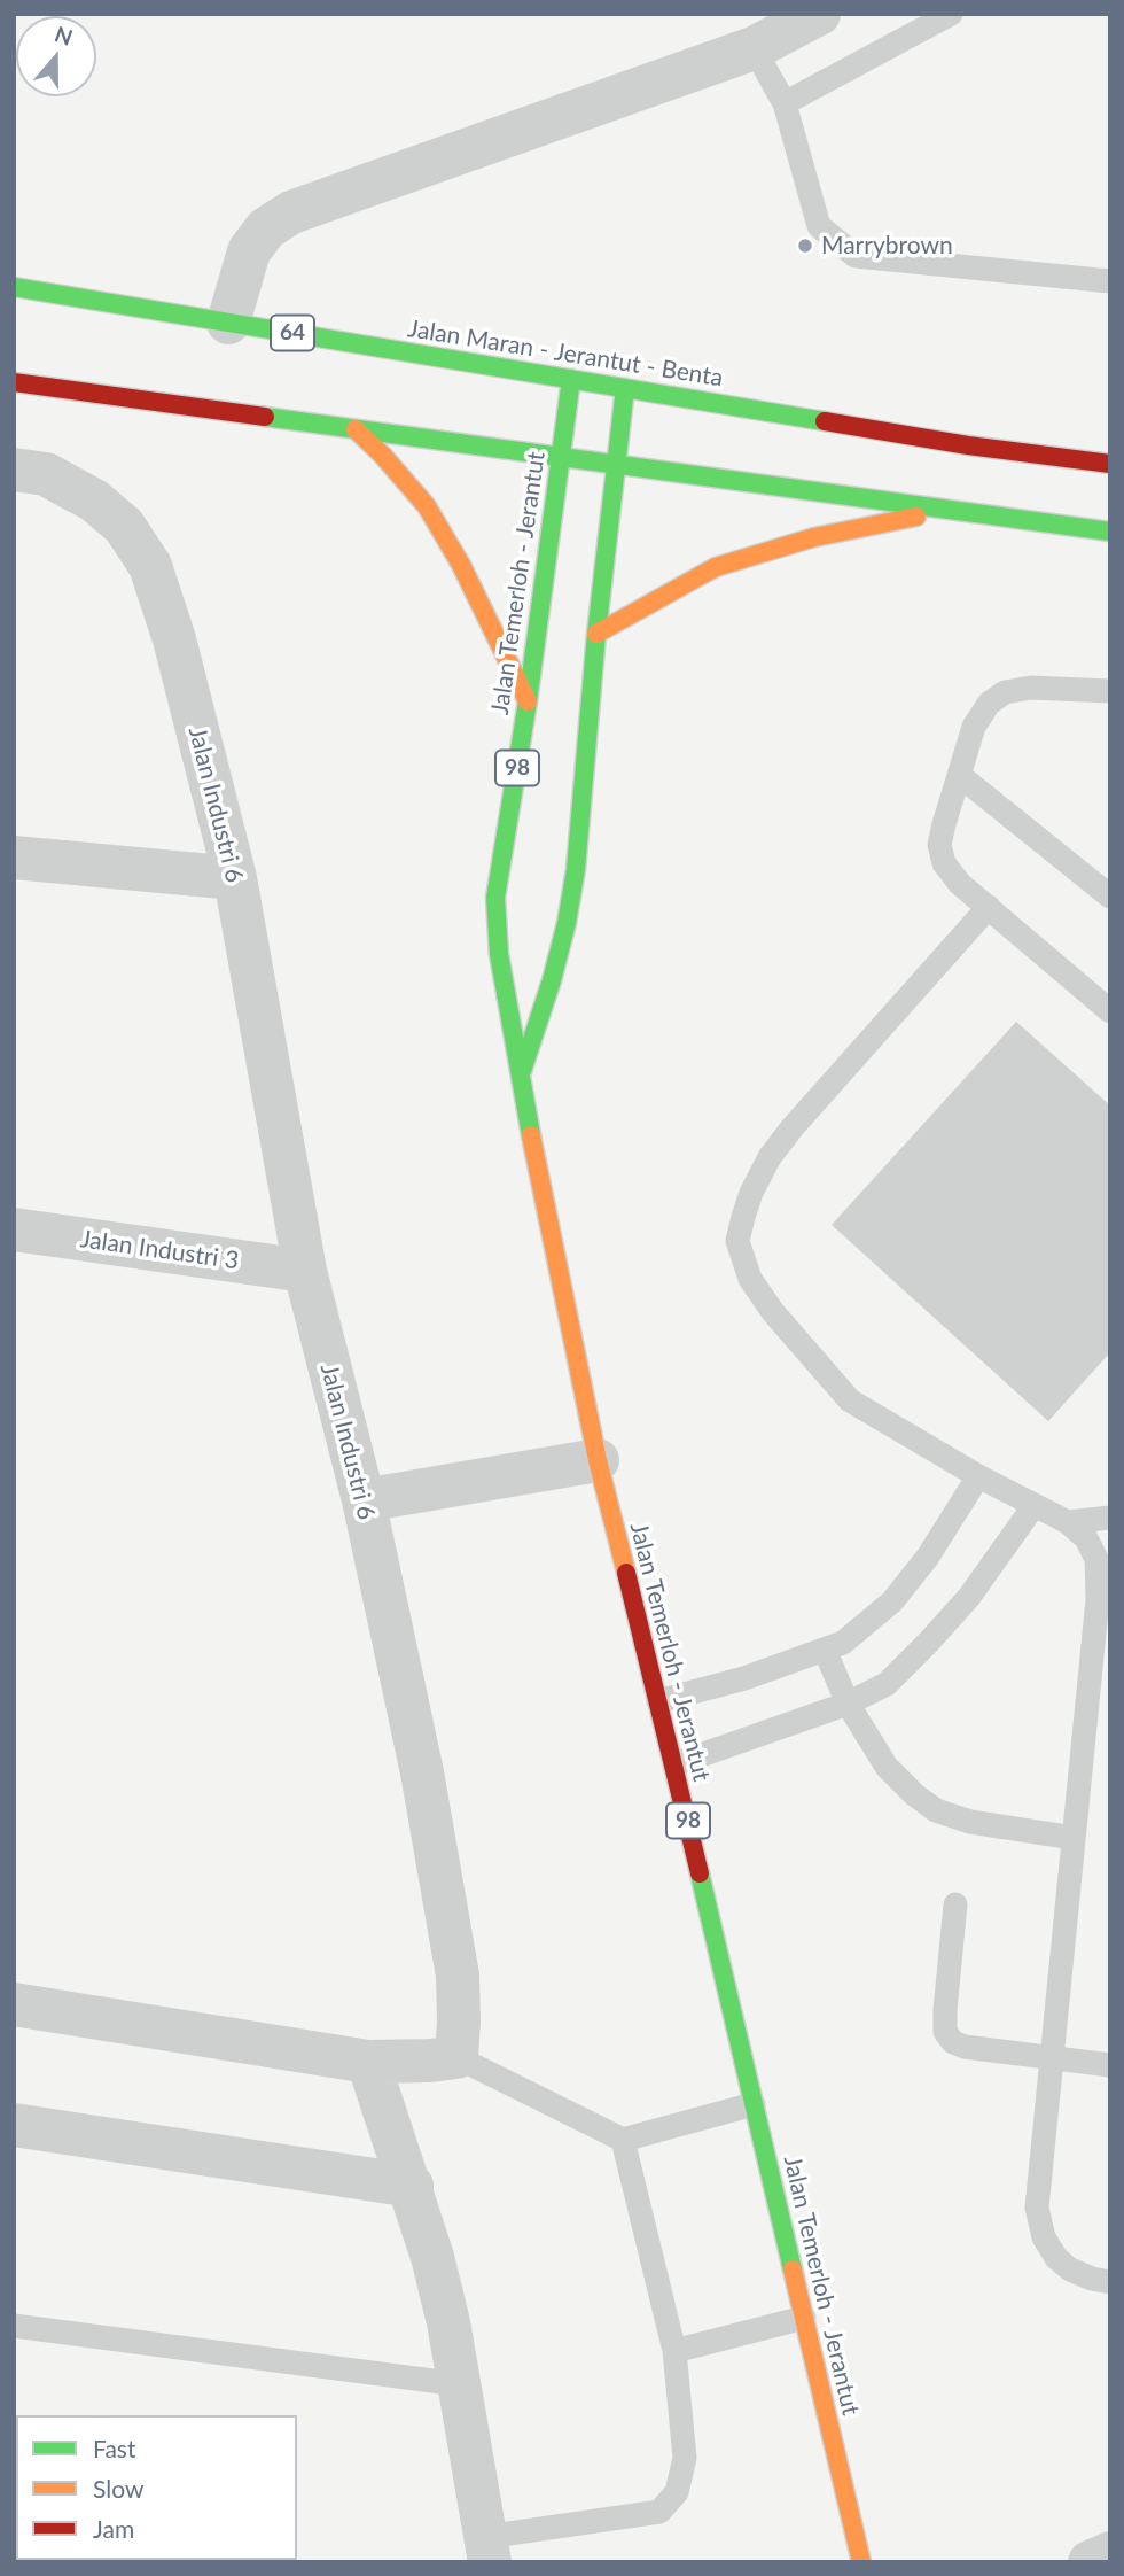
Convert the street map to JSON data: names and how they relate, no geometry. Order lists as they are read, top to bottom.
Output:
{
  "streets": {
    "main road": [
      "64",
      "Jalan Maran - Jerantut - Benta",
      "Jalan Temerloh - Jerantut",
      "98"
    ],
    "street": ["Jalan Industri 6", "Jalan Industri 3"]
  },
  "crossings": [
    ["Jalan Maran - Jerantut - Benta", "Jalan Temerloh - Jerantut"],
    ["Jalan Industri 6", "Jalan Industri 3"]
  ],
  "places": ["Marrybrown"],
  "legend": ["Fast", "Slow", "Jam"],
  "north": "top"
}
